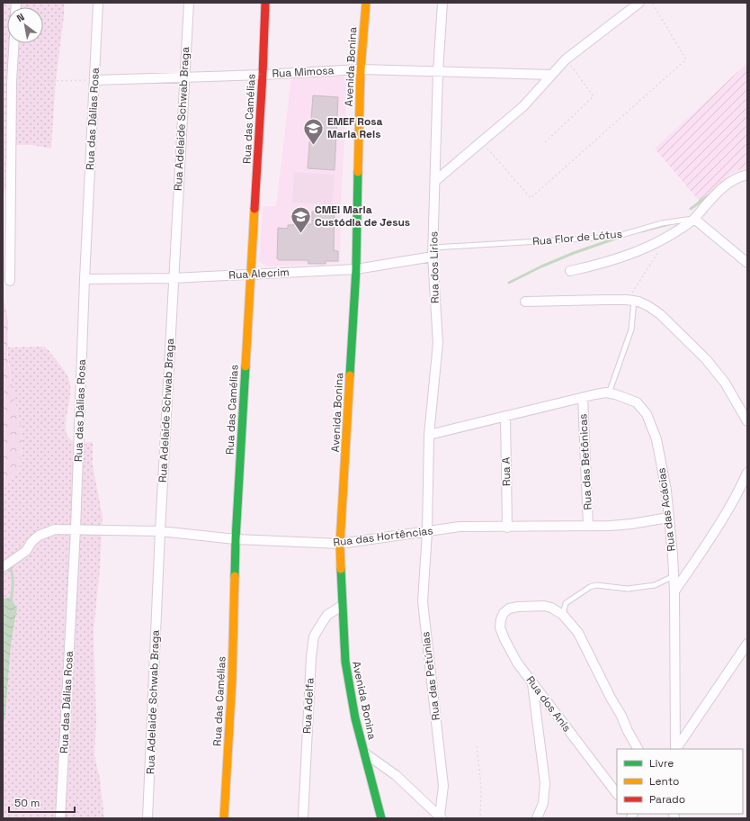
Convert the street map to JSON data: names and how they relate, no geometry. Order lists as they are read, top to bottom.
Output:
{
  "streets": {
    "street": [
      "Avenida Bonina",
      "Rua Mimosa",
      "Rua das Dálias Rosa",
      "Rua Adelaide Schwab Braga",
      "Rua das Camélias",
      "Rua dos Lírios",
      "Rua Alecrim",
      "Rua das Betônicas",
      "Rua A",
      "Rua das Acácias",
      "Rua das Hortências",
      "Rua das Petúnias",
      "Rua dos Anis",
      "Rua Adelfa"
    ],
    "lane": ["Rua Flor de Lótus"]
  },
  "crossings": [
    ["Avenida Bonina", "Rua Mimosa"],
    ["Avenida Bonina", "Rua Alecrim"],
    ["Avenida Bonina", "Rua das Hortências"],
    ["Avenida Bonina", "Rua Adelfa"],
    ["Rua Mimosa", "Rua das Dálias Rosa"],
    ["Rua Mimosa", "Rua Adelaide Schwab Braga"],
    ["Rua Mimosa", "Rua das Camélias"],
    ["Rua Mimosa", "Rua dos Lírios"],
    ["Rua das Dálias Rosa", "Rua Alecrim"],
    ["Rua das Dálias Rosa", "Rua das Hortências"],
    ["Rua Adelaide Schwab Braga", "Rua Alecrim"],
    ["Rua Adelaide Schwab Braga", "Rua das Hortências"],
    ["Rua das Camélias", "Rua Alecrim"],
    ["Rua das Camélias", "Rua das Hortências"],
    ["Rua Flor de Lótus", "Rua dos Lírios"],
    ["Rua Flor de Lótus", "Rua Alecrim"],
    ["Rua dos Lírios", "Rua Alecrim"],
    ["Rua dos Lírios", "Rua das Acácias"],
    ["Rua dos Lírios", "Rua das Hortências"],
    ["Rua dos Lírios", "Rua das Petúnias"],
    ["Rua das Betônicas", "Rua das Acácias"],
    ["Rua das Betônicas", "Rua das Hortências"],
    ["Rua A", "Rua das Acácias"],
    ["Rua A", "Rua das Hortências"],
    ["Rua das Acácias", "Rua das Hortências"],
    ["Rua das Hortências", "Rua das Petúnias"]
  ],
  "places": {
    "school or university": ["EMEF Rosa Maria Reis", "CMEI Maria Custódia de Jesus"]
  },
  "legend": ["Livre", "Lento", "Parado"],
  "scale_bar": "50 m",
  "north": "top left"
}
